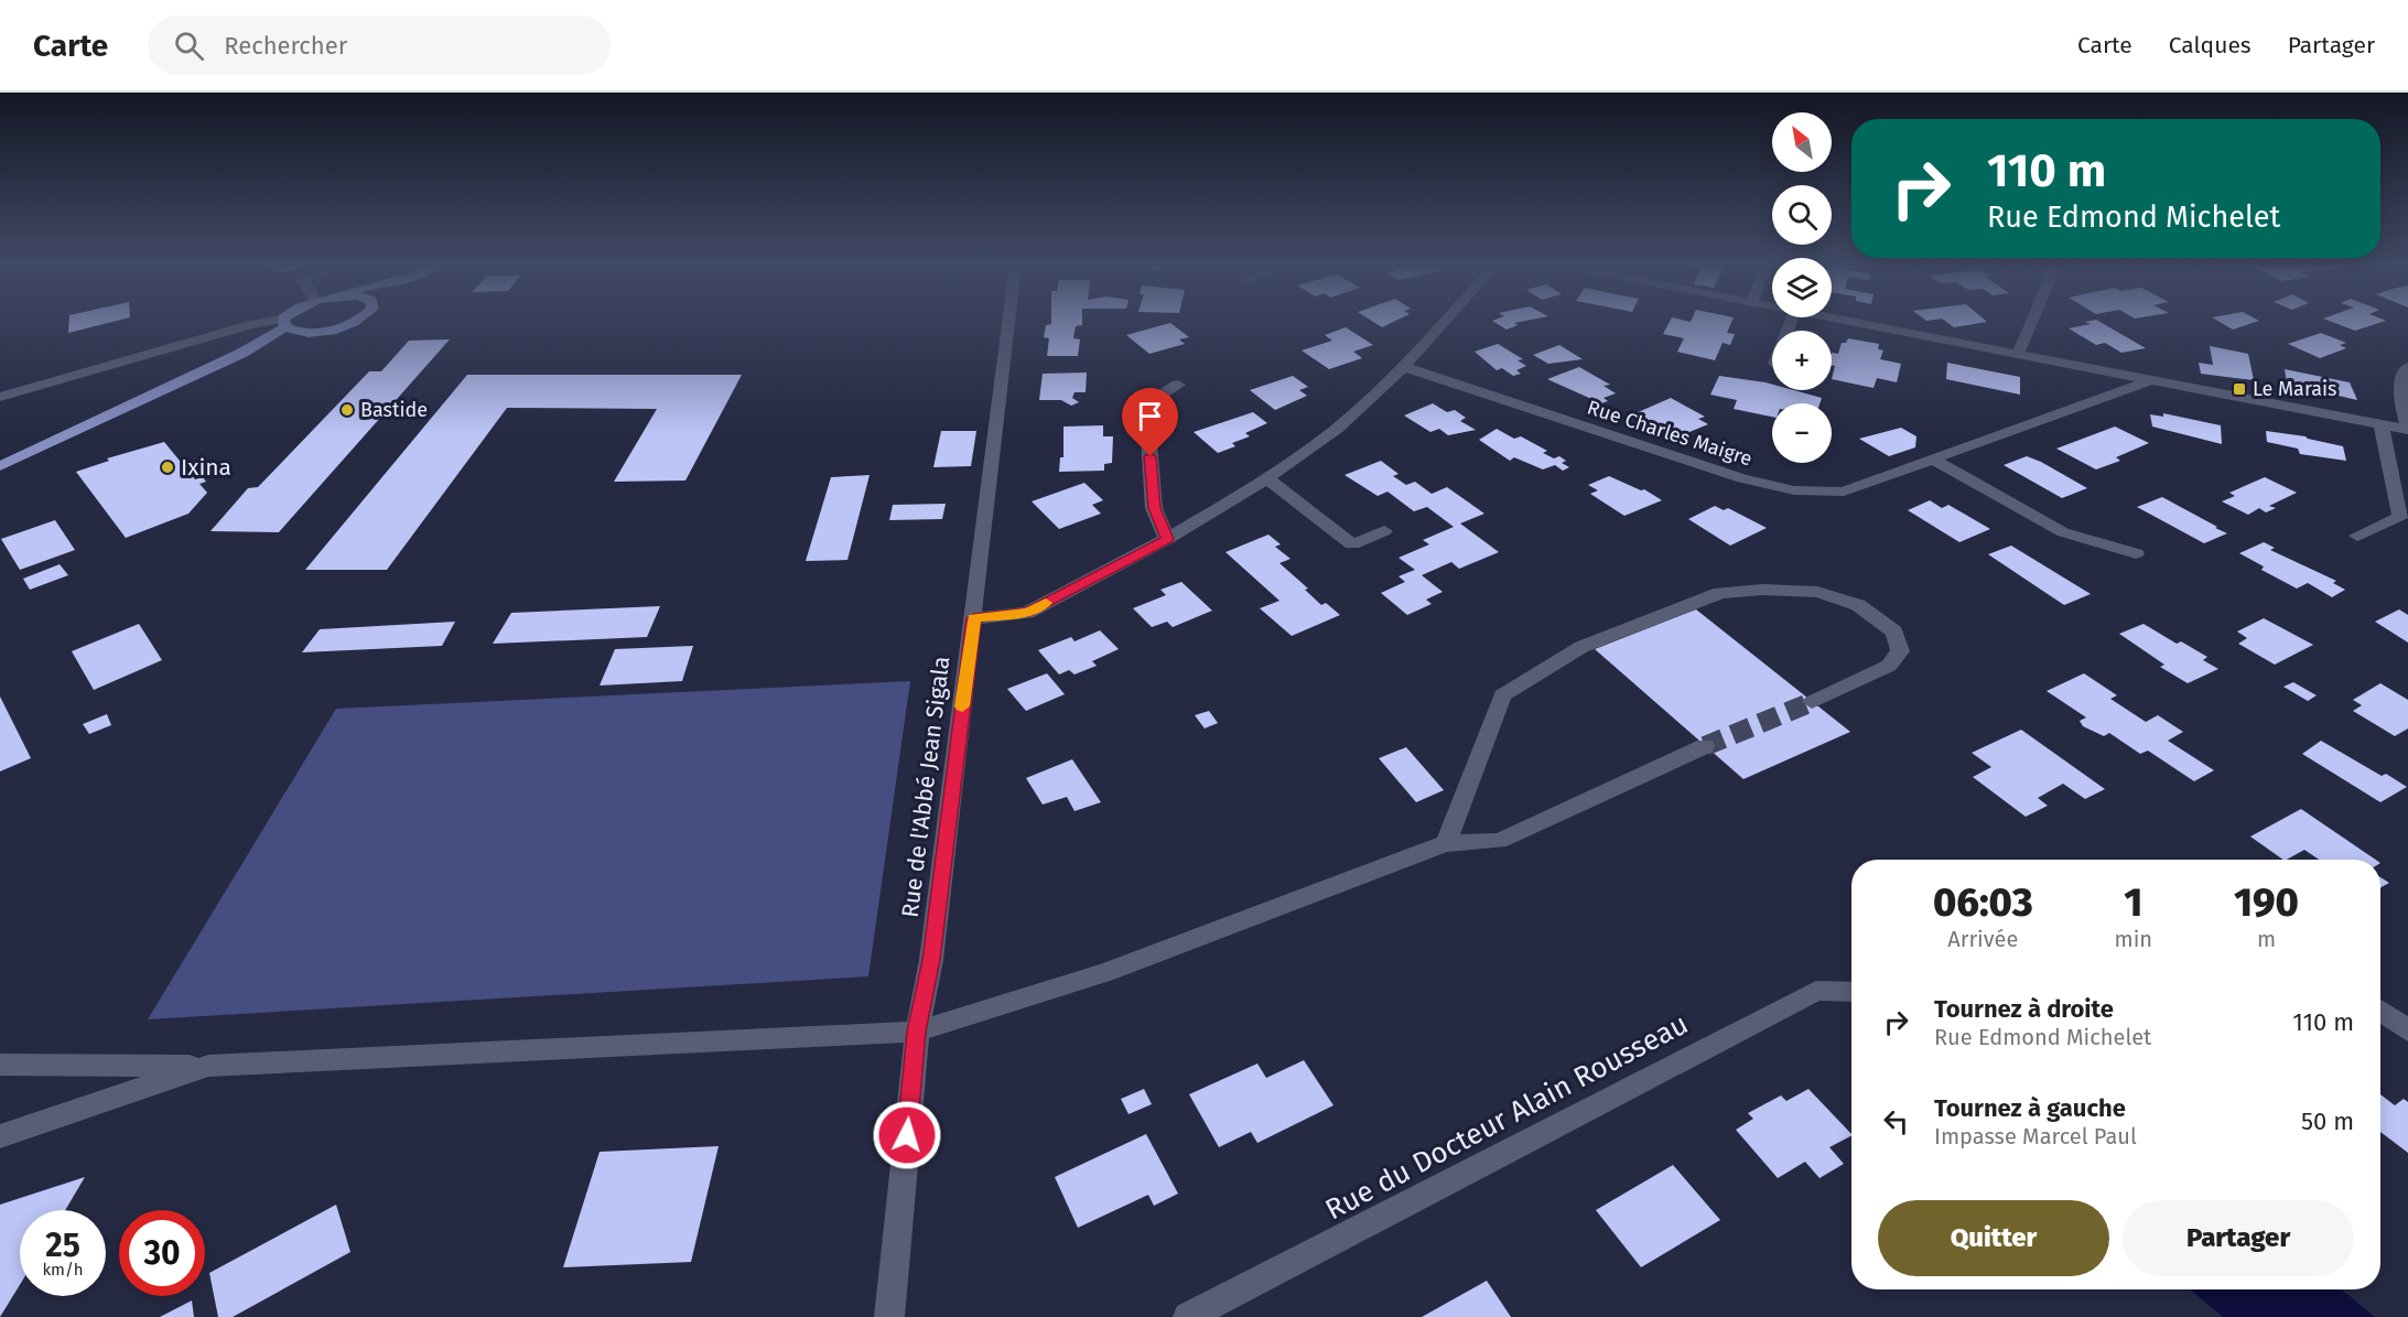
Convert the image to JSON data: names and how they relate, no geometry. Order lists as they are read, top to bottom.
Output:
{
  "streets": {
    "street": ["Rue Charles Maigre", "Rue de l'Abbé Jean Sigala", "Rue du Docteur Alain Rousseau"]
  },
  "places": {
    "transit": ["Le Marais"],
    "other": ["Bastide", "Ixina"]
  },
  "north": "top left",
  "page": {
    "header": "Carte",
    "search": "Rechercher",
    "nav": ["Carte", "Calques", "Partager"],
    "map_buttons": ["+", "−"],
    "turn": ["110 m", "Rue Edmond Michelet"],
    "eta": [
      "06:03",
      "Arrivée",
      "1",
      "min",
      "190",
      "m"
    ],
    "list": [
      {
        "name": "Tournez à droite",
        "note": "Rue Edmond Michelet",
        "value": "110 m"
      },
      {
        "name": "Tournez à gauche",
        "note": "Impasse Marcel Paul",
        "value": "50 m"
      }
    ],
    "buttons": ["Quitter", "Partager"],
    "speed": "25 km/h",
    "limit": "30"
  }
}
